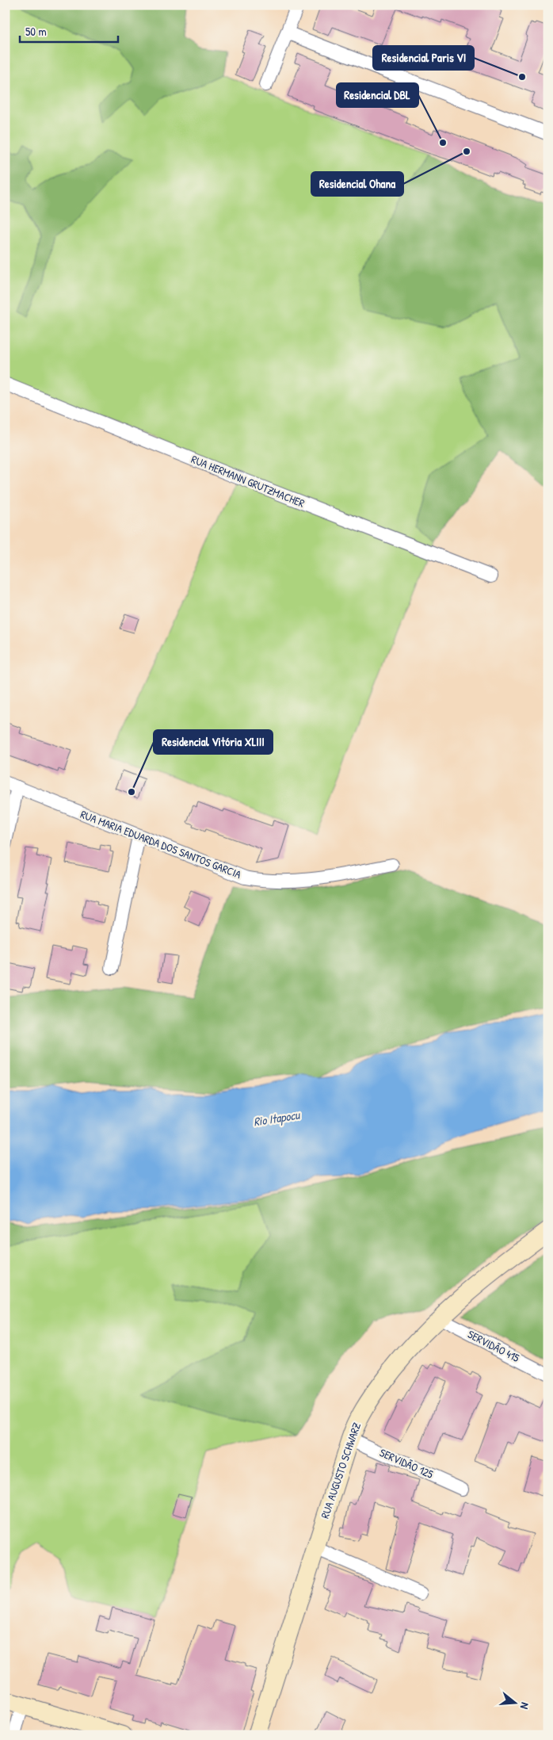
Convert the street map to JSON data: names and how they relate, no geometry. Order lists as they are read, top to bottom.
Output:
{
  "streets": {
    "main road": ["RUA AUGUSTO SCHWARZ"],
    "street": [
      "RUA HERMANN GRUTZMACHER",
      "RUA MARIA EDUARDA DOS SANTOS GARCIA",
      "SERVIDÃO 415",
      "SERVIDÃO 125"
    ]
  },
  "crossings": [
    ["SERVIDÃO 415", "RUA AUGUSTO SCHWARZ"],
    ["SERVIDÃO 125", "RUA AUGUSTO SCHWARZ"]
  ],
  "water": ["Rio Itapocu"],
  "places": [
    "Residencial Paris VI",
    "Residencial DBL",
    "Residencial Ohana",
    "Residencial Vitória XLIII"
  ],
  "scale_bar": "50 m",
  "north": "right"
}
